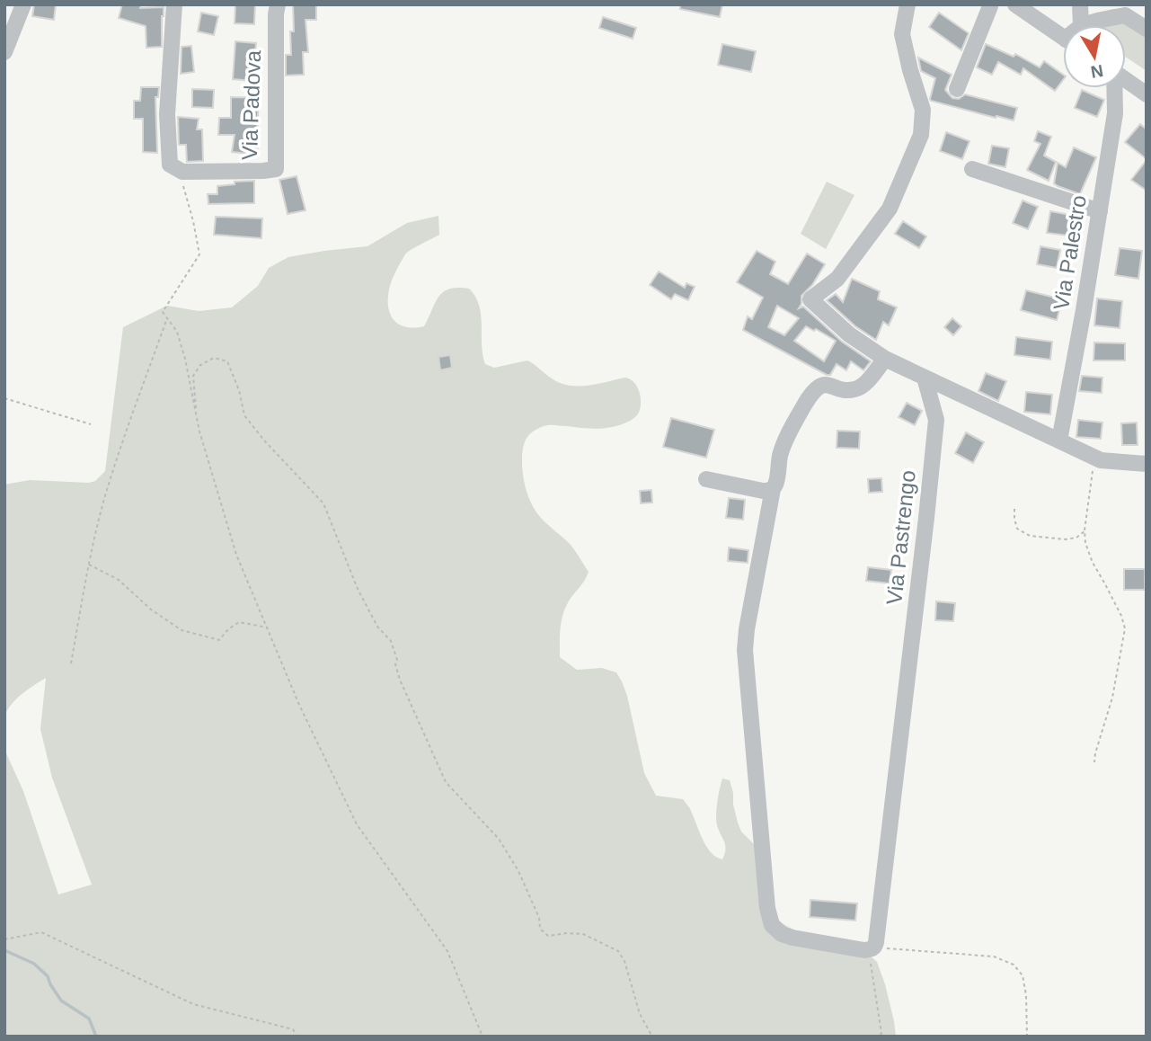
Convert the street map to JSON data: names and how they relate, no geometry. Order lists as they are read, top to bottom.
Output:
{
  "streets": {
    "street": ["Via Padova", "Via Palestro", "Via Pastrengo"]
  },
  "north": "bottom"
}
